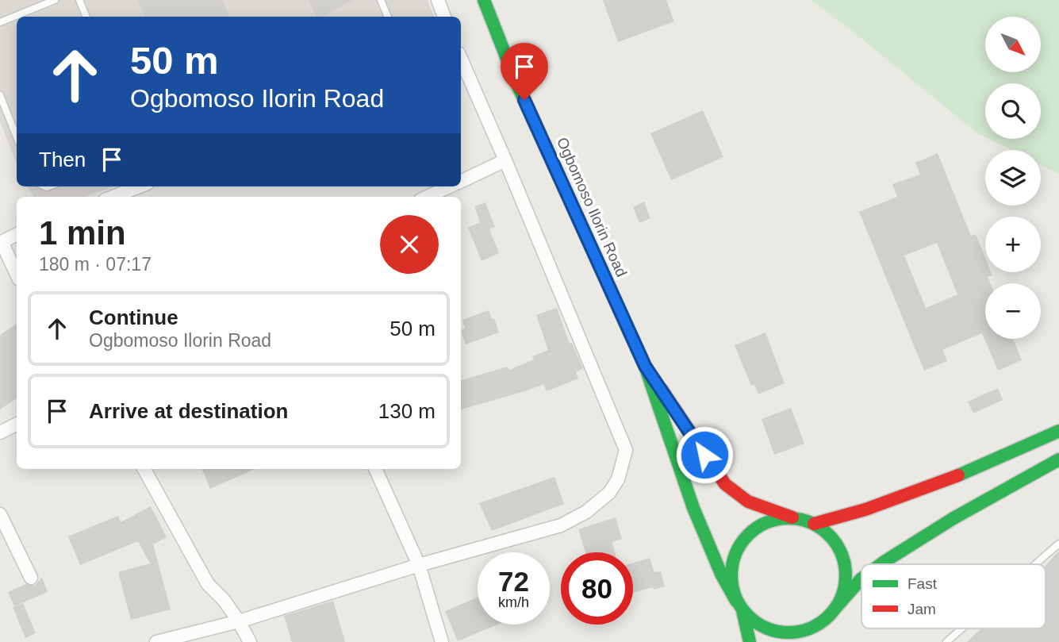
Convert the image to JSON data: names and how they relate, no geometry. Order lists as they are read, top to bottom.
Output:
{
  "streets": {
    "main road": ["Ogbomoso Ilorin Road"]
  },
  "legend": ["Fast", "Jam"],
  "north": "bottom right",
  "page": {
    "map_buttons": ["+", "−"],
    "turn": ["50 m", "Ogbomoso Ilorin Road"],
    "then": "Then",
    "heading": ["1 min", "180 m · 07:17"],
    "list": [
      {
        "name": "Continue",
        "note": "Ogbomoso Ilorin Road",
        "value": "50 m"
      },
      {
        "name": "Arrive at destination",
        "value": "130 m"
      }
    ],
    "speed": "72 km/h",
    "limit": "80"
  }
}
